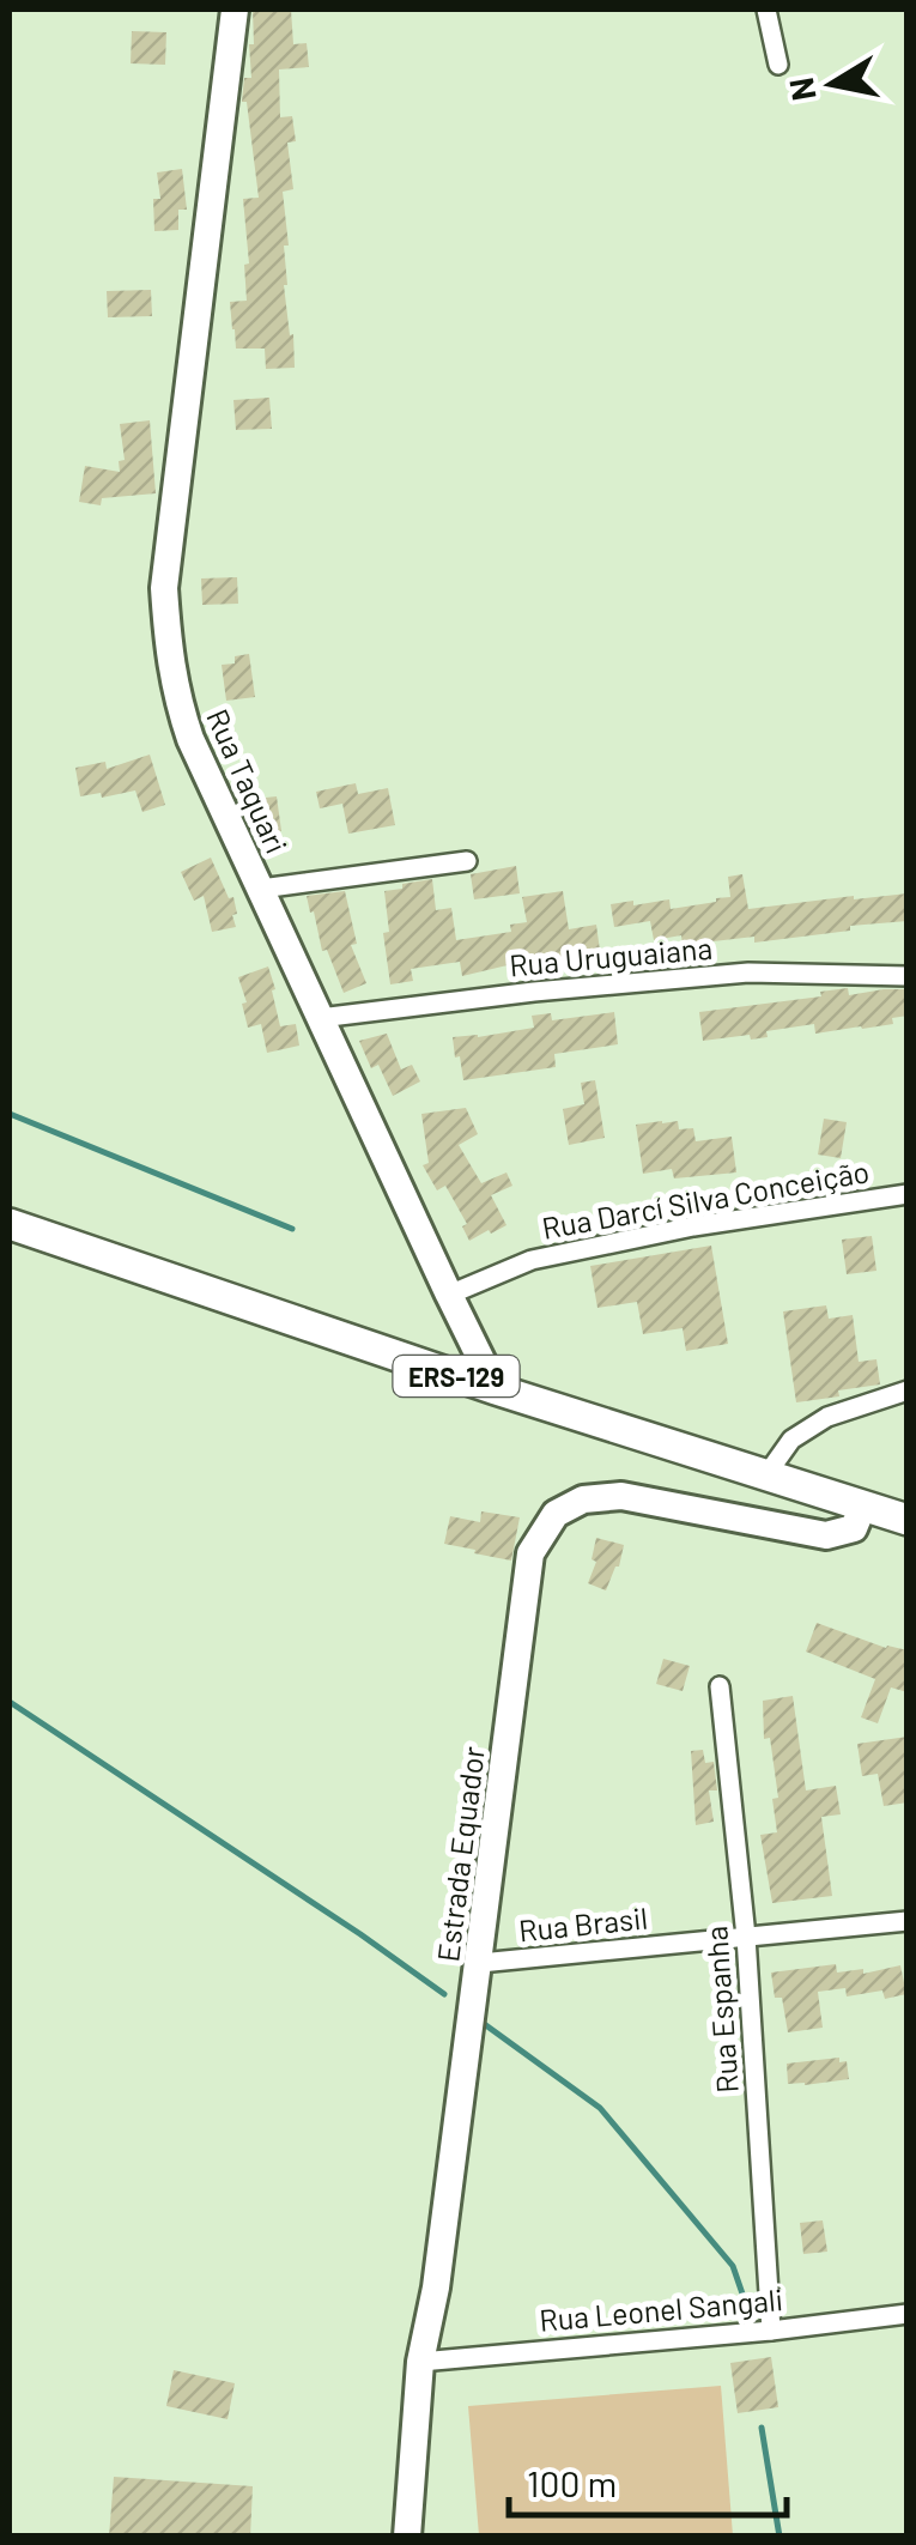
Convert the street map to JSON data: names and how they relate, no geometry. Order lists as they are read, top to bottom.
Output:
{
  "streets": {
    "main road": ["ERS-129"],
    "street": [
      "Rua Taquari",
      "Rua Uruguaiana",
      "Rua Darcí Silva Conceição",
      "Estrada Equador",
      "Rua Brasil",
      "Rua Espanha",
      "Rua Leonel Sangali"
    ]
  },
  "crossings": [
    ["Rua Taquari", "Rua Uruguaiana"],
    ["Rua Taquari", "Rua Darcí Silva Conceição"],
    ["Rua Taquari", "ERS-129"],
    ["ERS-129", "Estrada Equador"],
    ["Estrada Equador", "Rua Brasil"],
    ["Estrada Equador", "Rua Leonel Sangali"],
    ["Rua Brasil", "Rua Espanha"],
    ["Rua Espanha", "Rua Leonel Sangali"]
  ],
  "scale_bar": "100 m",
  "north": "left"
}
